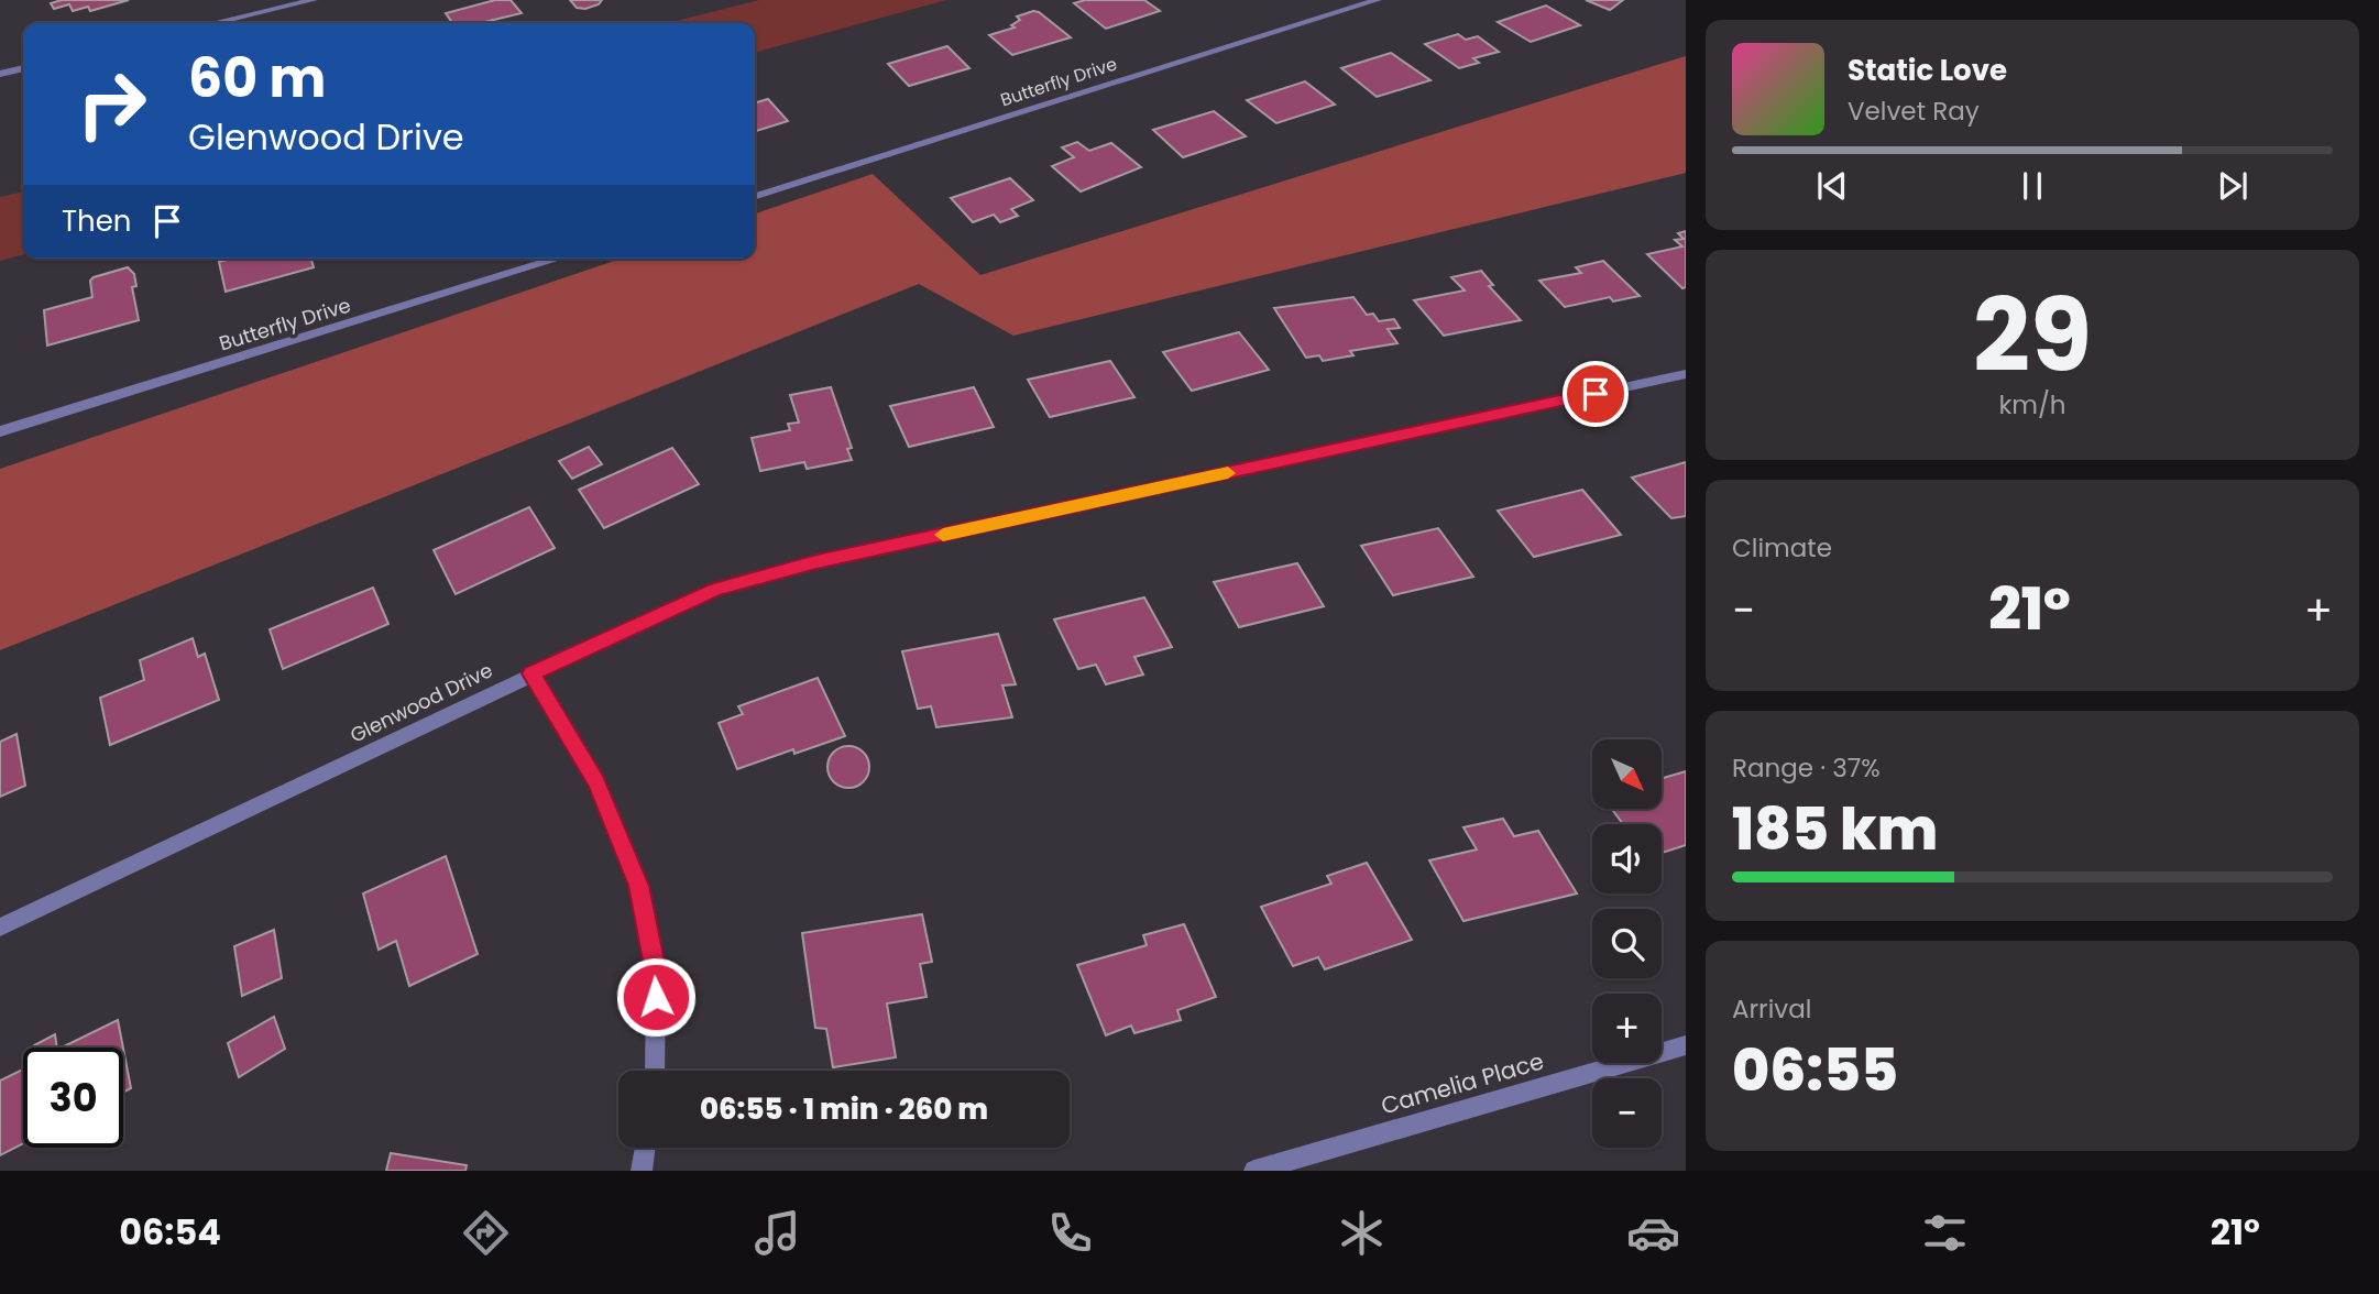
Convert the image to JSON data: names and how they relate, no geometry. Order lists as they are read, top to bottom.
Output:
{
  "streets": {
    "street": ["Butterfly Drive", "Glenwood Drive", "Camelia Place"]
  },
  "north": "bottom right",
  "page": {
    "turn": ["60 m", "Glenwood Drive"],
    "song": ["Static Love", "Velvet Ray"],
    "then": "Then",
    "tile": [
      ["29", "km/h"],
      "Climate",
      ["Range · 37%", "185 km"],
      ["Arrival", "06:55"]
    ],
    "heat": ["−", "21°", "+"],
    "map_buttons": ["+", "−"],
    "limit": "30",
    "trip": "06:55 · 1 min · 260 m",
    "tabs": ["06:54", "21°"]
  }
}
